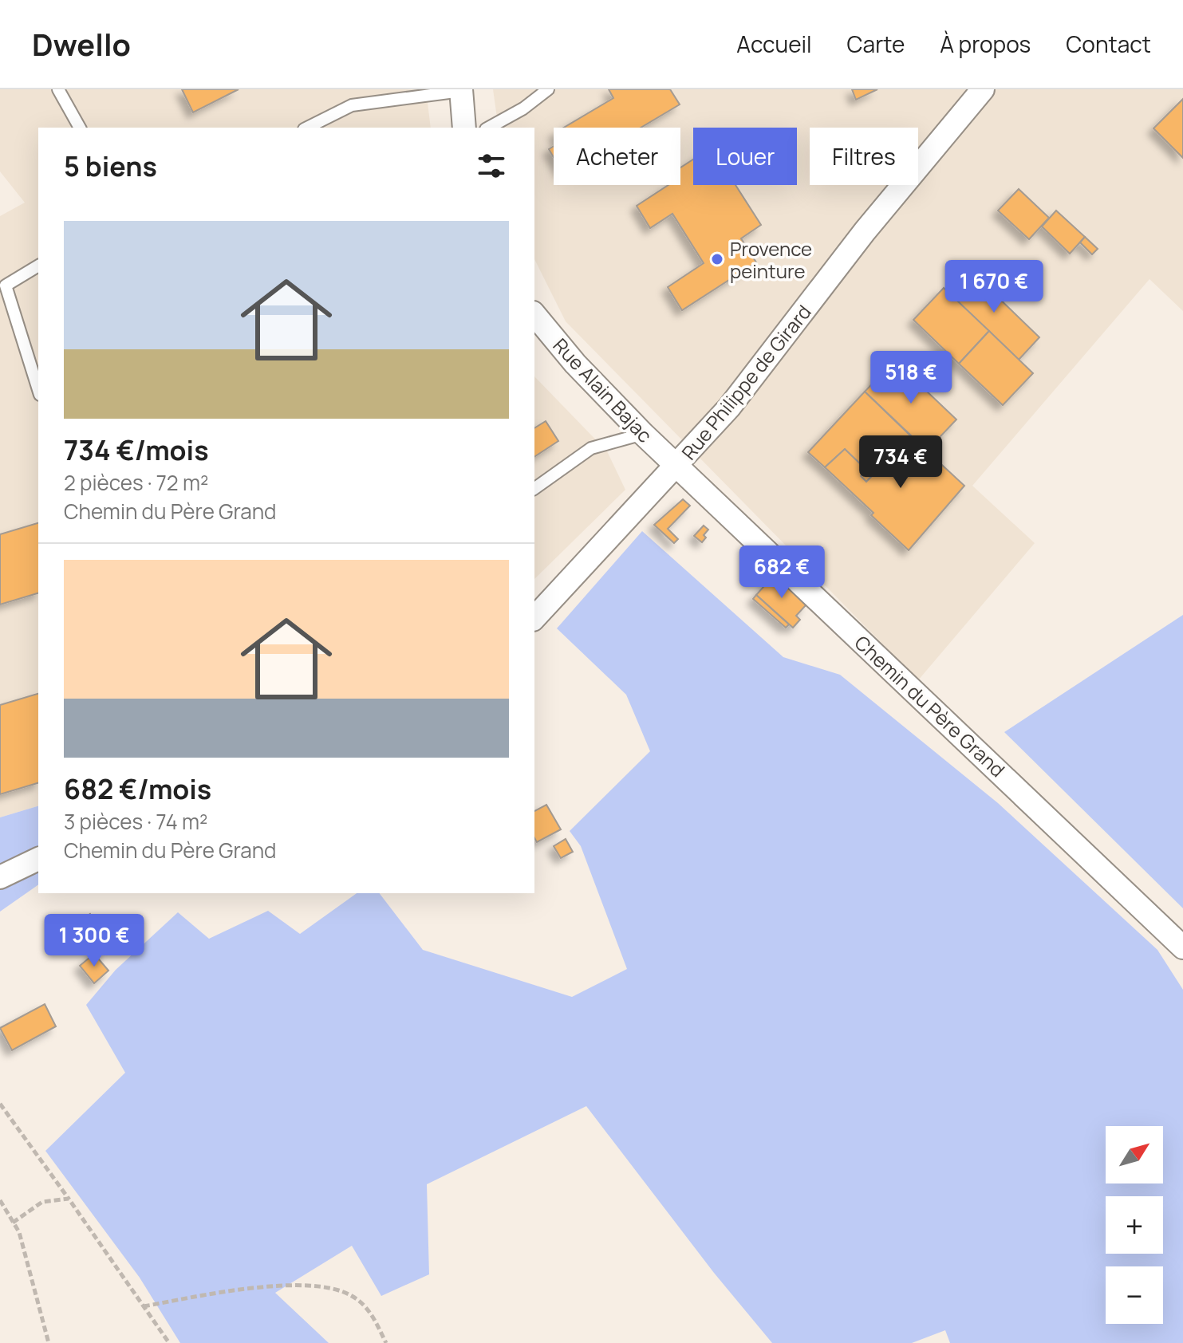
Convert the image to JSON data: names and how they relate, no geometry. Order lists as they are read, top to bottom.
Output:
{
  "streets": {
    "street": ["Rue Philippe de Girard", "Rue Alain Bajac", "Chemin du Père Grand"]
  },
  "crossings": [
    ["Rue Philippe de Girard", "Rue Alain Bajac"],
    ["Rue Philippe de Girard", "Chemin du Père Grand"],
    ["Rue Alain Bajac", "Chemin du Père Grand"]
  ],
  "places": ["Provence peinture"],
  "north": "top right",
  "page": {
    "header": "Dwello",
    "nav": [
      "Accueil",
      "Carte",
      "À propos",
      "Contact"
    ],
    "chip": ["Acheter", "Louer", "Filtres"],
    "heading": "5 biens",
    "list": [
      {
        "name": "734 €/mois",
        "note": "2 pièces · 72 m² · Chemin du Père Grand"
      },
      {
        "name": "682 €/mois",
        "note": "3 pièces · 74 m² · Chemin du Père Grand"
      }
    ],
    "price": [
      "1 670 €",
      "518 €",
      "734 €",
      "682 €",
      "1 300 €"
    ],
    "map_buttons": ["+", "−"]
  }
}
